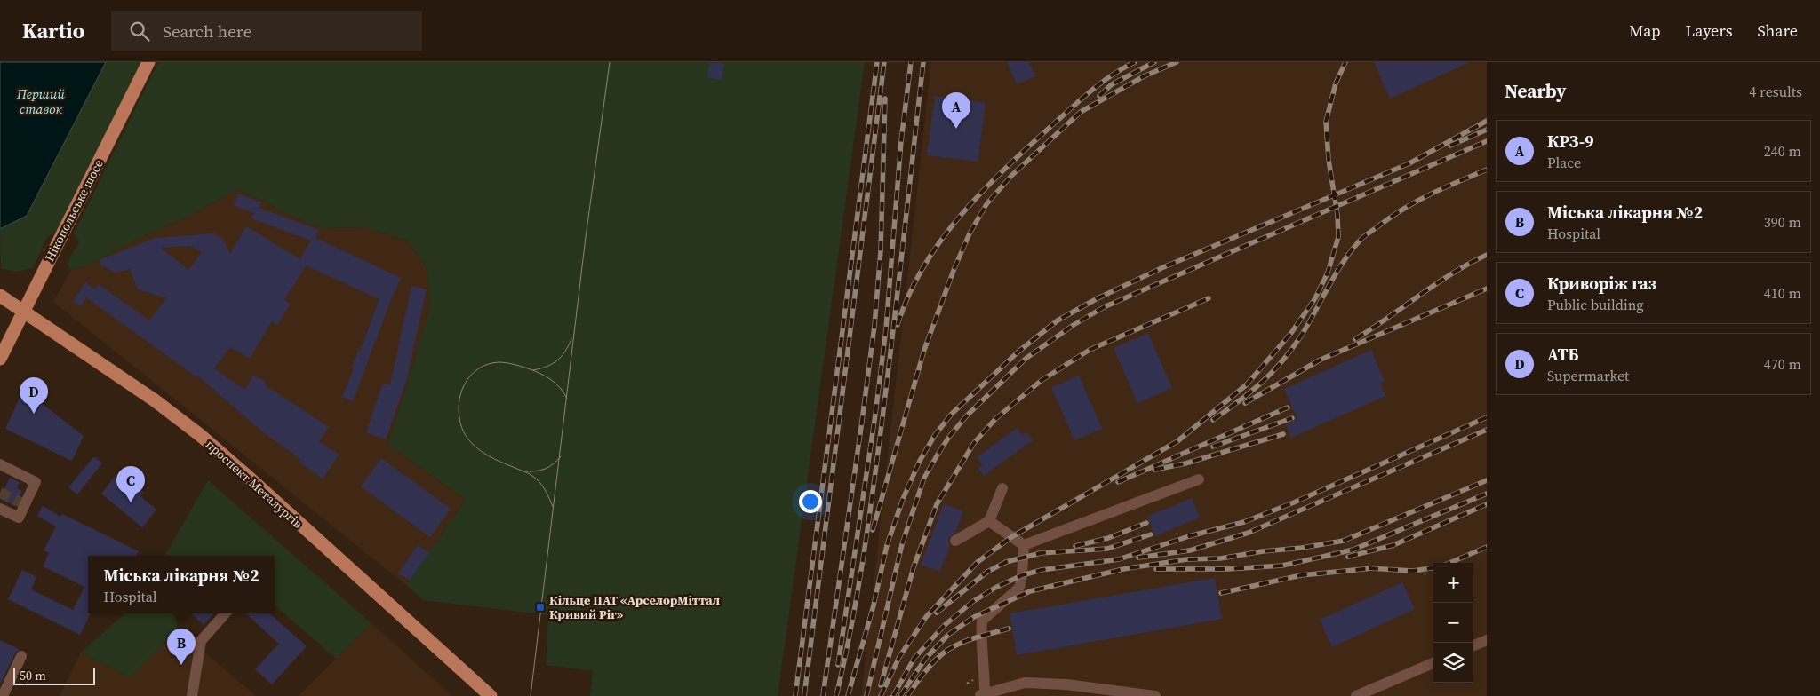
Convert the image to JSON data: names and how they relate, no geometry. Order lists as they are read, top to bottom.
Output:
{
  "streets": {
    "main road": ["Нікопольське шосе", "проспект Металургів"]
  },
  "crossings": [
    ["Нікопольське шосе", "проспект Металургів"]
  ],
  "water": ["Перший ставок"],
  "places": {
    "transit": ["Кільце ПАТ «АрселорМіттал Кривий Ріг»"]
  },
  "scale_bar": "50 m",
  "page": {
    "header": "Kartio",
    "search": "Search here",
    "nav": ["Map", "Layers", "Share"],
    "heading": ["Nearby", "4 results"],
    "pins": [
      "A",
      "D",
      "C",
      "B"
    ],
    "list": [
      {
        "mark": "A",
        "name": "КРЗ-9",
        "note": "Place",
        "value": "240 m"
      },
      {
        "mark": "B",
        "name": "Міська лікарня №2",
        "note": "Hospital",
        "value": "390 m"
      },
      {
        "mark": "C",
        "name": "Криворіж газ",
        "note": "Public building",
        "value": "410 m"
      },
      {
        "mark": "D",
        "name": "АТБ",
        "note": "Supermarket",
        "value": "470 m"
      }
    ],
    "popup": ["Міська лікарня №2", "Hospital"],
    "map_buttons": ["+", "−"],
    "scale": "50 m"
  }
}
